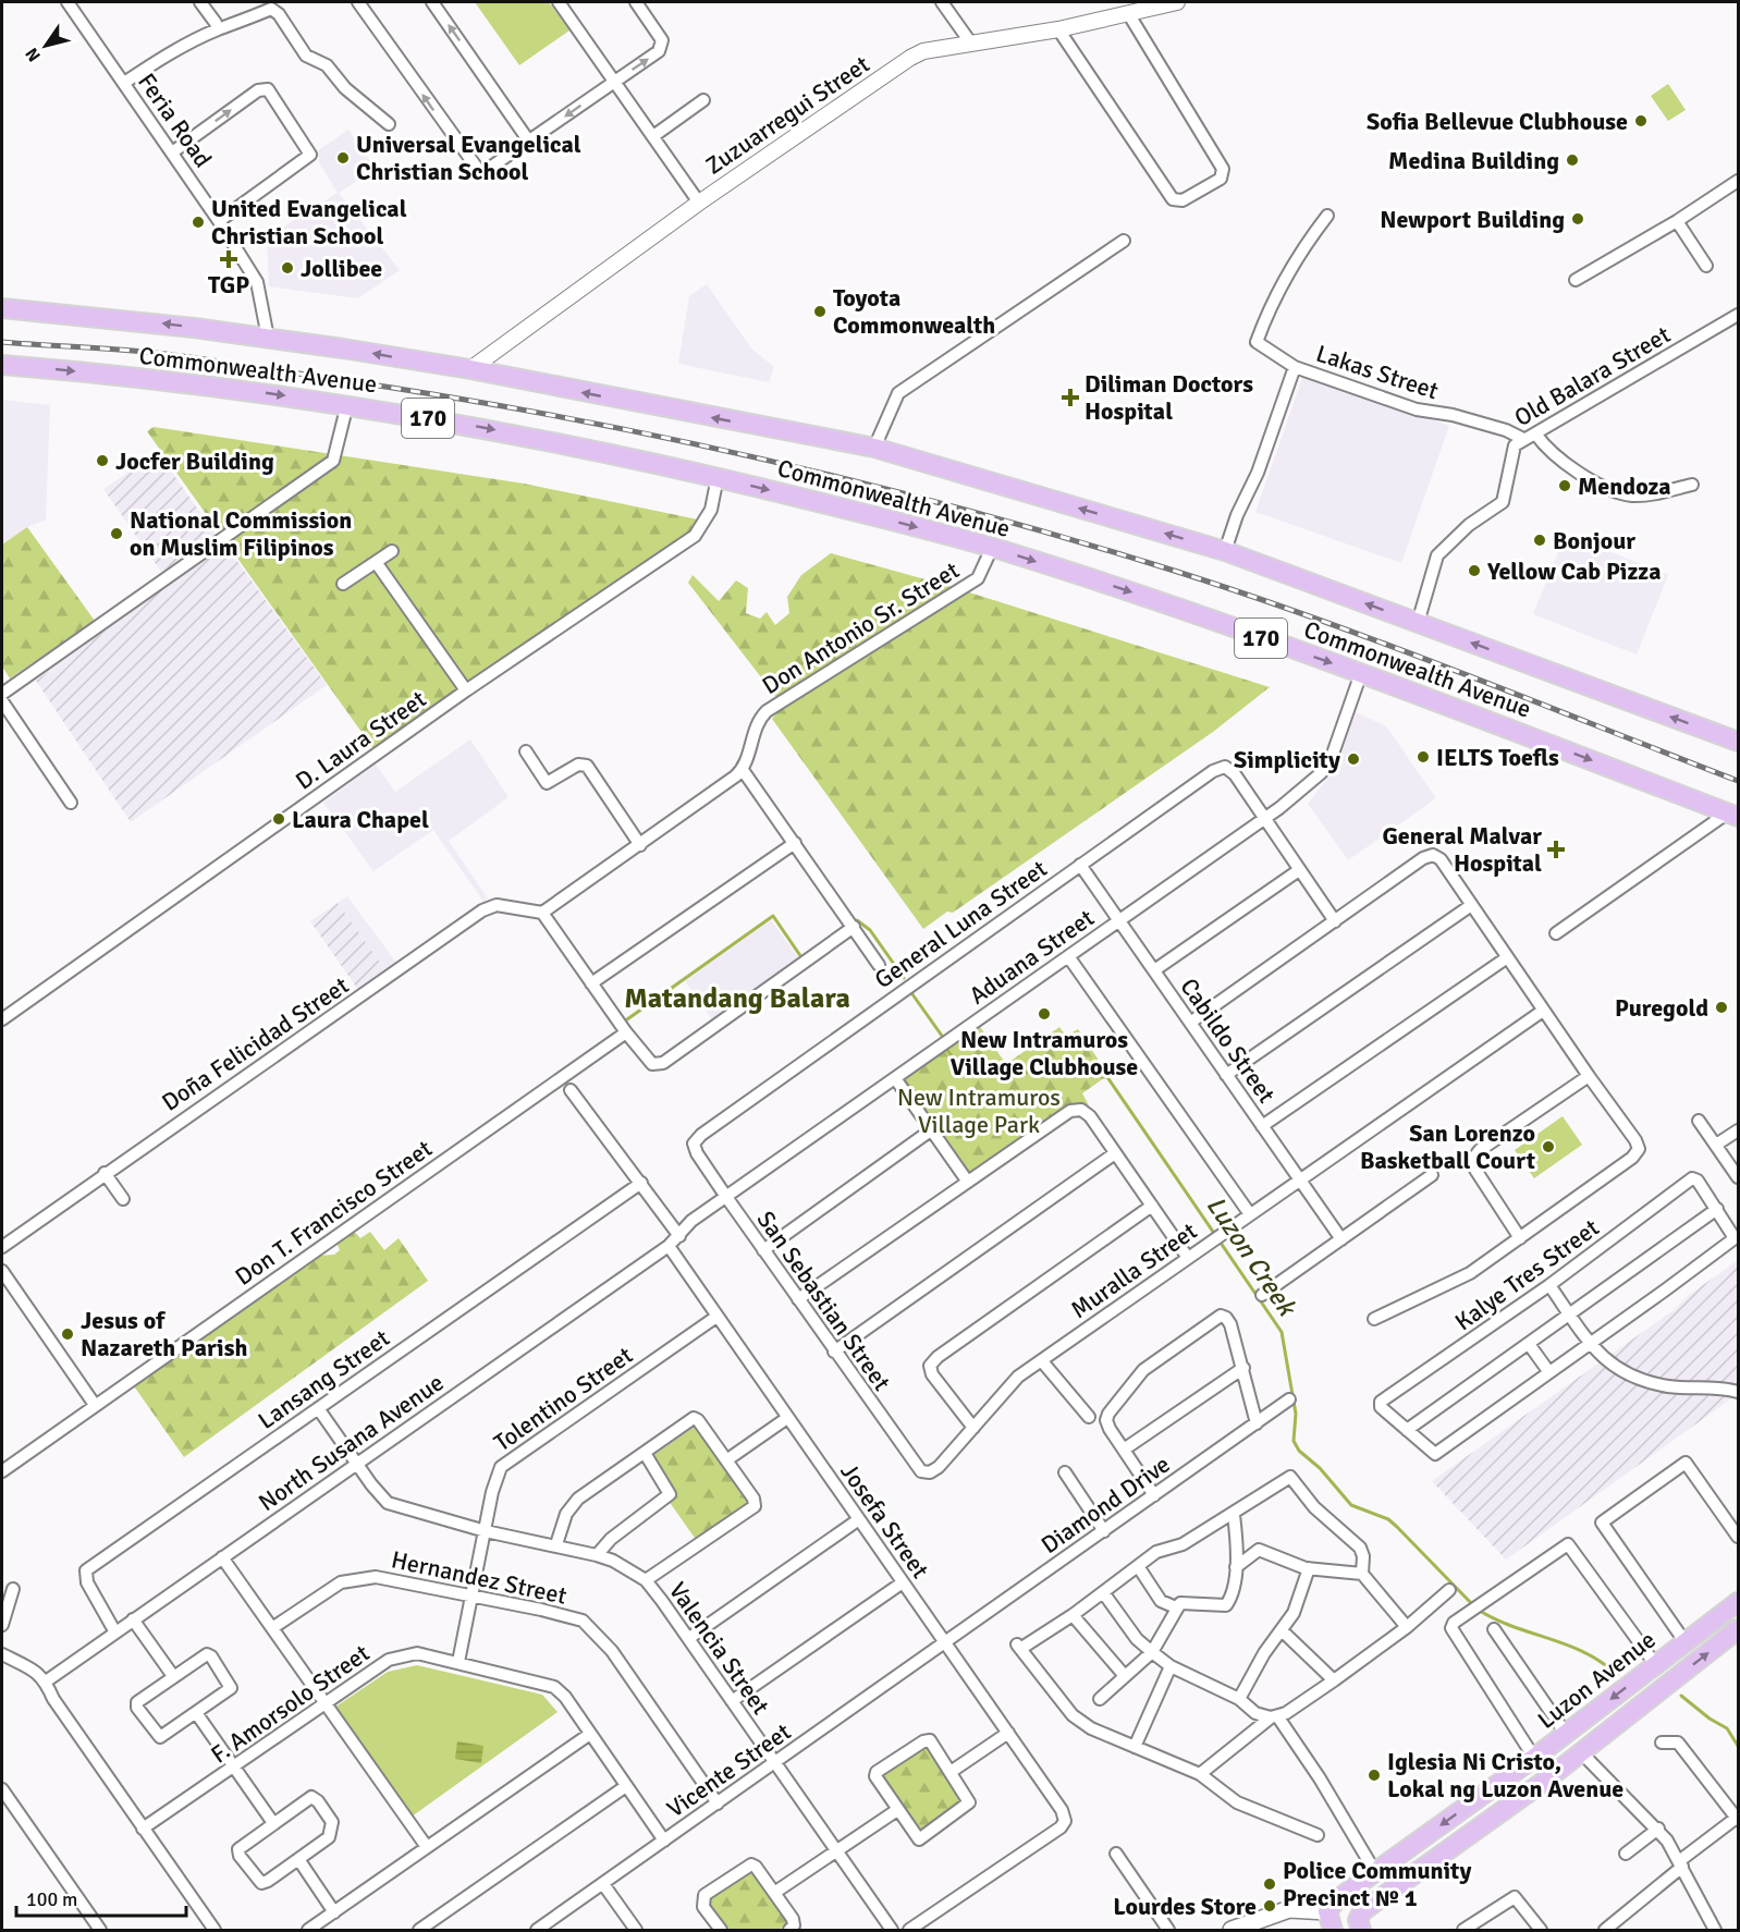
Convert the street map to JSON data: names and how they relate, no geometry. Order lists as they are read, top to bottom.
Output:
{
  "streets": {
    "main road": ["Commonwealth Avenue", "170", "Luzon Avenue"],
    "street": [
      "Zuzuarregui Street",
      "Feria Road",
      "Lakas Street",
      "Old Balara Street",
      "Don Antonio Sr. Street",
      "D. Laura Street",
      "General Luna Street",
      "Aduana Street",
      "Cabildo Street",
      "Doña Felicidad Street",
      "Don T. Francisco Street",
      "Muralla Street",
      "Kalye Tres Street",
      "San Sebastian Street",
      "Lansang Street",
      "Tolentino Street",
      "North Susana Avenue",
      "Diamond Drive",
      "Josefa Street",
      "Hernandez Street",
      "Valencia Street",
      "F. Amorsolo Street",
      "Vicente Street"
    ]
  },
  "crossings": [
    ["Zuzuarregui Street", "Commonwealth Avenue"],
    ["Feria Road", "Commonwealth Avenue"],
    ["Commonwealth Avenue", "Lakas Street"],
    ["Commonwealth Avenue", "Old Balara Street"],
    ["Commonwealth Avenue", "Don Antonio Sr. Street"],
    ["Commonwealth Avenue", "D. Laura Street"],
    ["Commonwealth Avenue", "Aduana Street"],
    ["Lakas Street", "Old Balara Street"],
    ["General Luna Street", "Aduana Street"],
    ["General Luna Street", "Cabildo Street"],
    ["General Luna Street", "San Sebastian Street"],
    ["Aduana Street", "Cabildo Street"],
    ["Aduana Street", "San Sebastian Street"],
    ["Aduana Street", "North Susana Avenue"],
    ["Cabildo Street", "Muralla Street"],
    ["Muralla Street", "San Sebastian Street"],
    ["Lansang Street", "North Susana Avenue"],
    ["Lansang Street", "Valencia Street"],
    ["Tolentino Street", "Josefa Street"],
    ["Tolentino Street", "Hernandez Street"],
    ["Tolentino Street", "Valencia Street"],
    ["Tolentino Street", "F. Amorsolo Street"],
    ["North Susana Avenue", "Josefa Street"],
    ["North Susana Avenue", "Valencia Street"],
    ["Diamond Drive", "Josefa Street"],
    ["Diamond Drive", "Vicente Street"],
    ["Josefa Street", "Vicente Street"],
    ["Hernandez Street", "Vicente Street"],
    ["Valencia Street", "Vicente Street"],
    ["F. Amorsolo Street", "Vicente Street"]
  ],
  "districts": ["Matandang Balara"],
  "water": ["Luzon Creek"],
  "parks": ["New Intramuros Village Park"],
  "places": {
    "other": [
      "Sofia Bellevue Clubhouse",
      "Universal Evangelical Christian School",
      "Medina Building",
      "Newport Building",
      "United Evangelical Christian School",
      "Jollibee",
      "Toyota Commonwealth",
      "Jocfer Building",
      "Mendoza",
      "National Commission on Muslim Filipinos",
      "Bonjour",
      "Yellow Cab Pizza",
      "IELTS Toefls",
      "Simplicity",
      "Laura Chapel",
      "Puregold",
      "New Intramuros Village Clubhouse",
      "San Lorenzo Basketball Court",
      "Jesus of Nazareth Parish",
      "Iglesia Ni Cristo, Lokal ng Luzon Avenue",
      "Police Community Precinct № 1",
      "Lourdes Store"
    ],
    "health": ["TGP", "Diliman Doctors Hospital", "General Malvar Hospital"]
  },
  "scale_bar": "100 m",
  "north": "bottom left"
}
